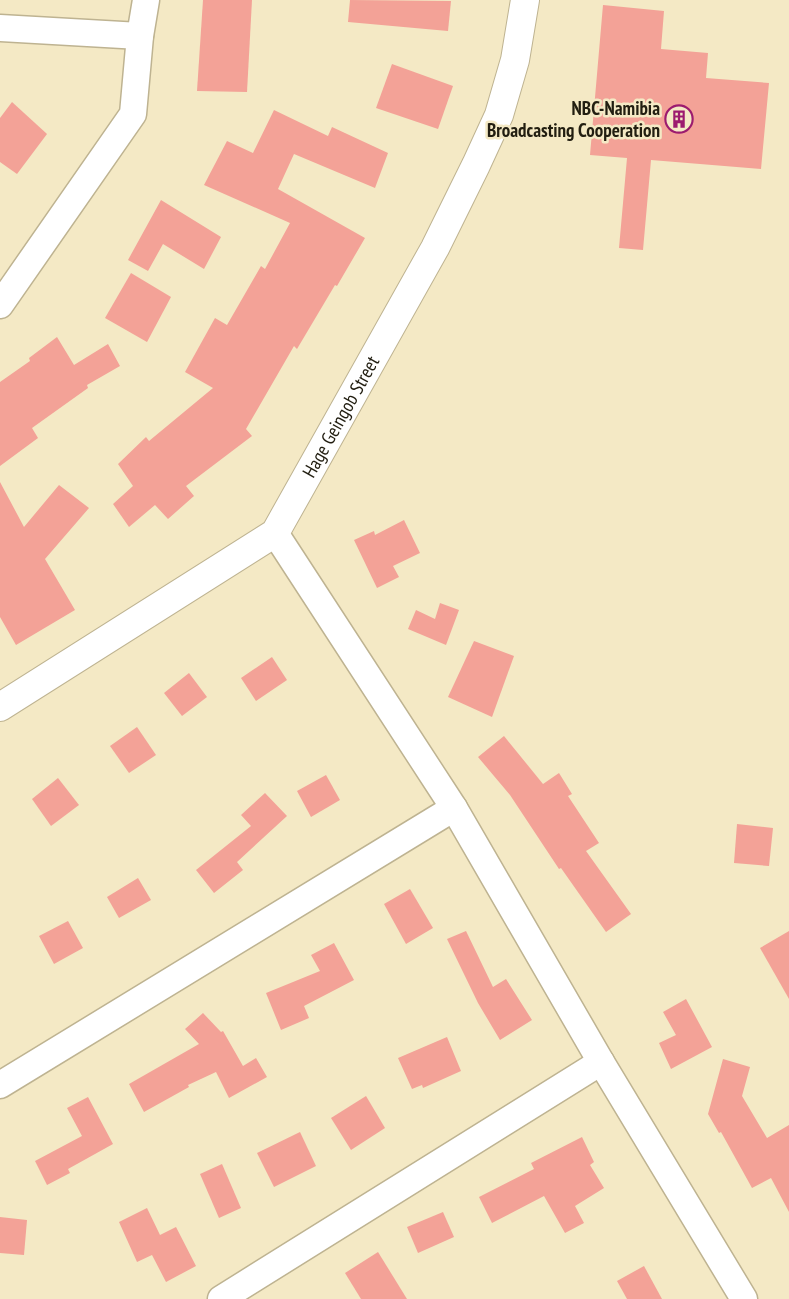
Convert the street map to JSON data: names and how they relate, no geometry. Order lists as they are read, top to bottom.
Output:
{
  "streets": {
    "street": ["Hage Geingob Street"]
  },
  "places": {
    "building": ["NBC-Namibia Broadcasting Cooperation"]
  }
}
